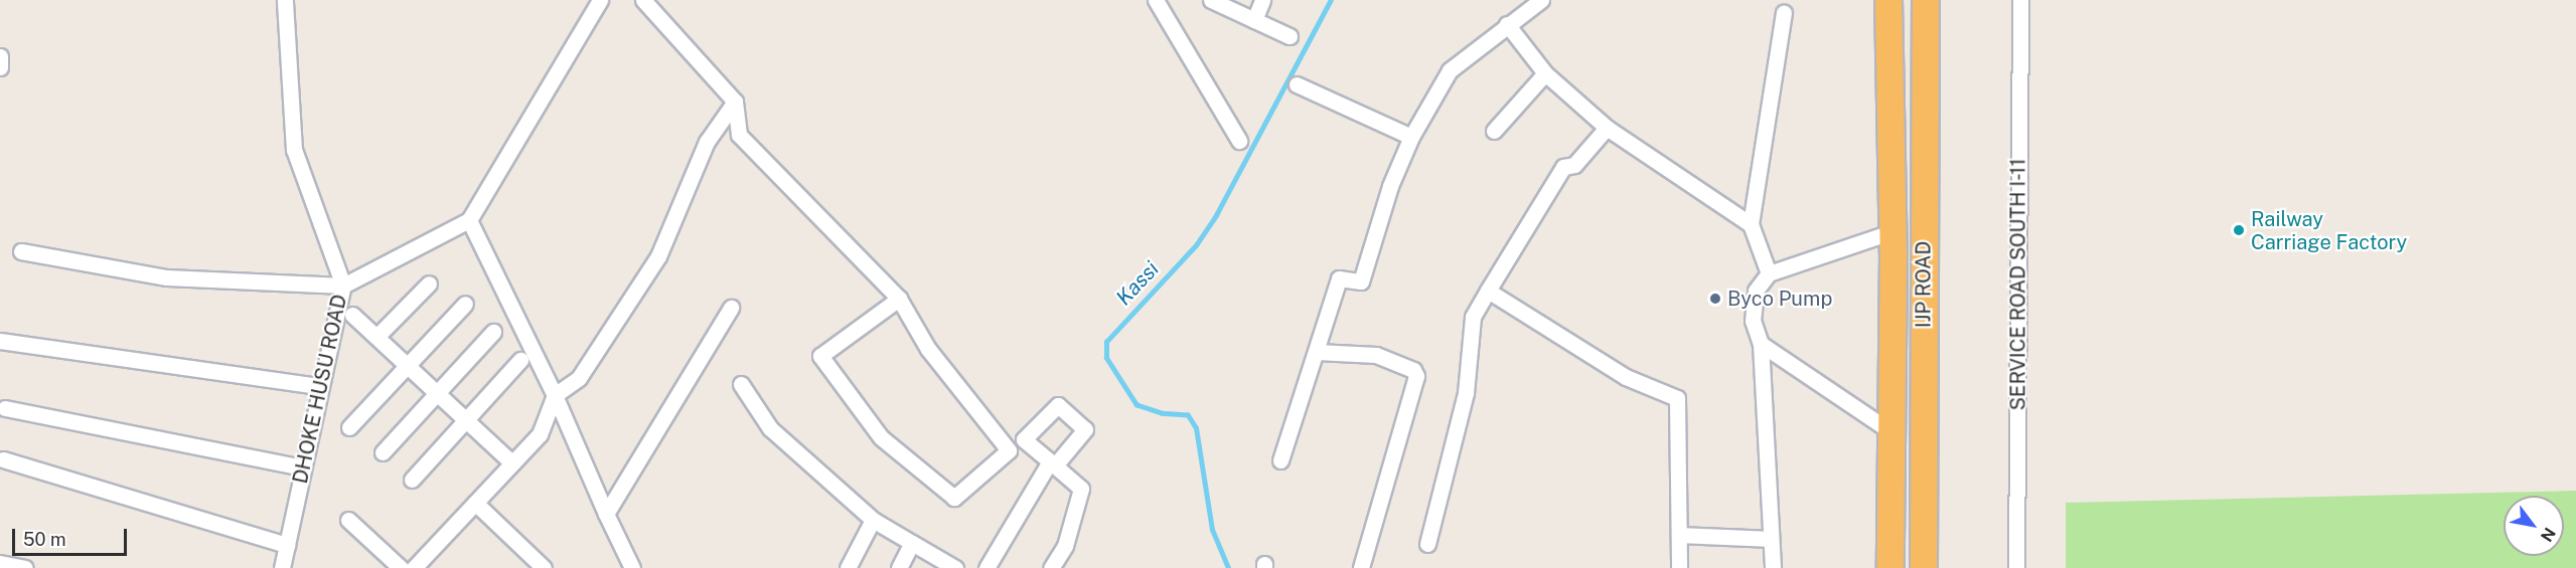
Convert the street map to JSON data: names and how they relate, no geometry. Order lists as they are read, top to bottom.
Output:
{
  "streets": {
    "highway": ["IJP ROAD"],
    "street": ["SERVICE ROAD SOUTH I-11", "DHOKE HUSU ROAD"]
  },
  "water": ["Kassi"],
  "places": ["Railway Carriage Factory", "Byco Pump"],
  "scale_bar": "50 m",
  "north": "bottom right"
}
